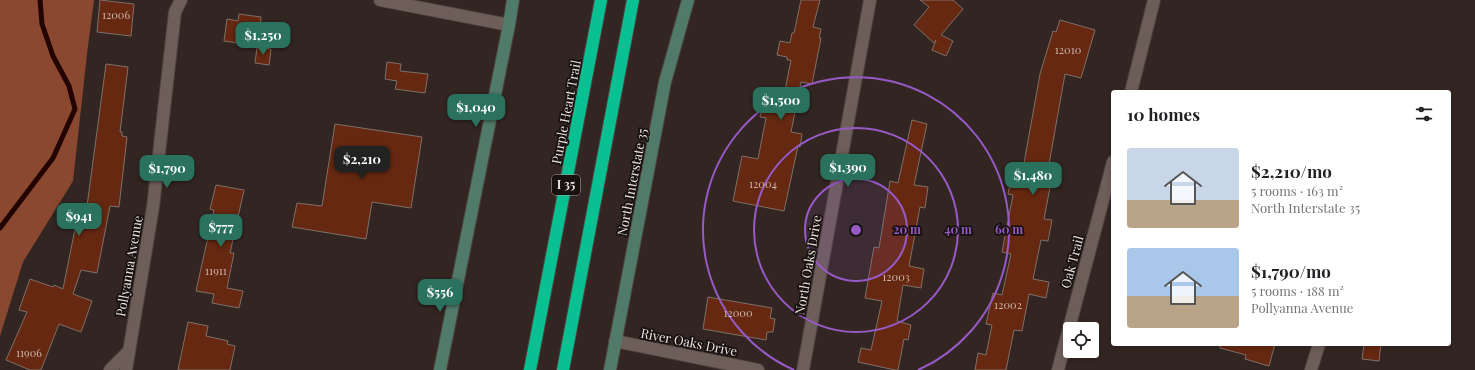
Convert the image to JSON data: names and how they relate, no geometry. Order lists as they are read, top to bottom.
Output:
{
  "streets": {
    "highway": ["Purple Heart Trail", "I 35"],
    "main road": ["North Interstate 35"],
    "street": [
      "Oak Trail",
      "North Oaks Drive",
      "Pollyanna Avenue",
      "River Oaks Drive"
    ]
  },
  "crossings": [
    ["North Interstate 35", "River Oaks Drive"]
  ],
  "house_numbers": [
    "12006",
    "12010",
    "12004",
    "11911",
    "12003",
    "12002",
    "12000",
    "11906"
  ],
  "page": {
    "price": [
      "$1,250",
      "$1,500",
      "$1,040",
      "$2,210",
      "$1,390",
      "$1,790",
      "$1,480",
      "$941",
      "$777",
      "$556"
    ],
    "heading": "10 homes",
    "list": [
      {
        "name": "$2,210/mo",
        "note": "5 rooms · 163 m² · North Interstate 35"
      },
      {
        "name": "$1,790/mo",
        "note": "5 rooms · 188 m² · Pollyanna Avenue"
      }
    ]
  },
  "rings": ["20 m", "40 m", "60 m"]
}
